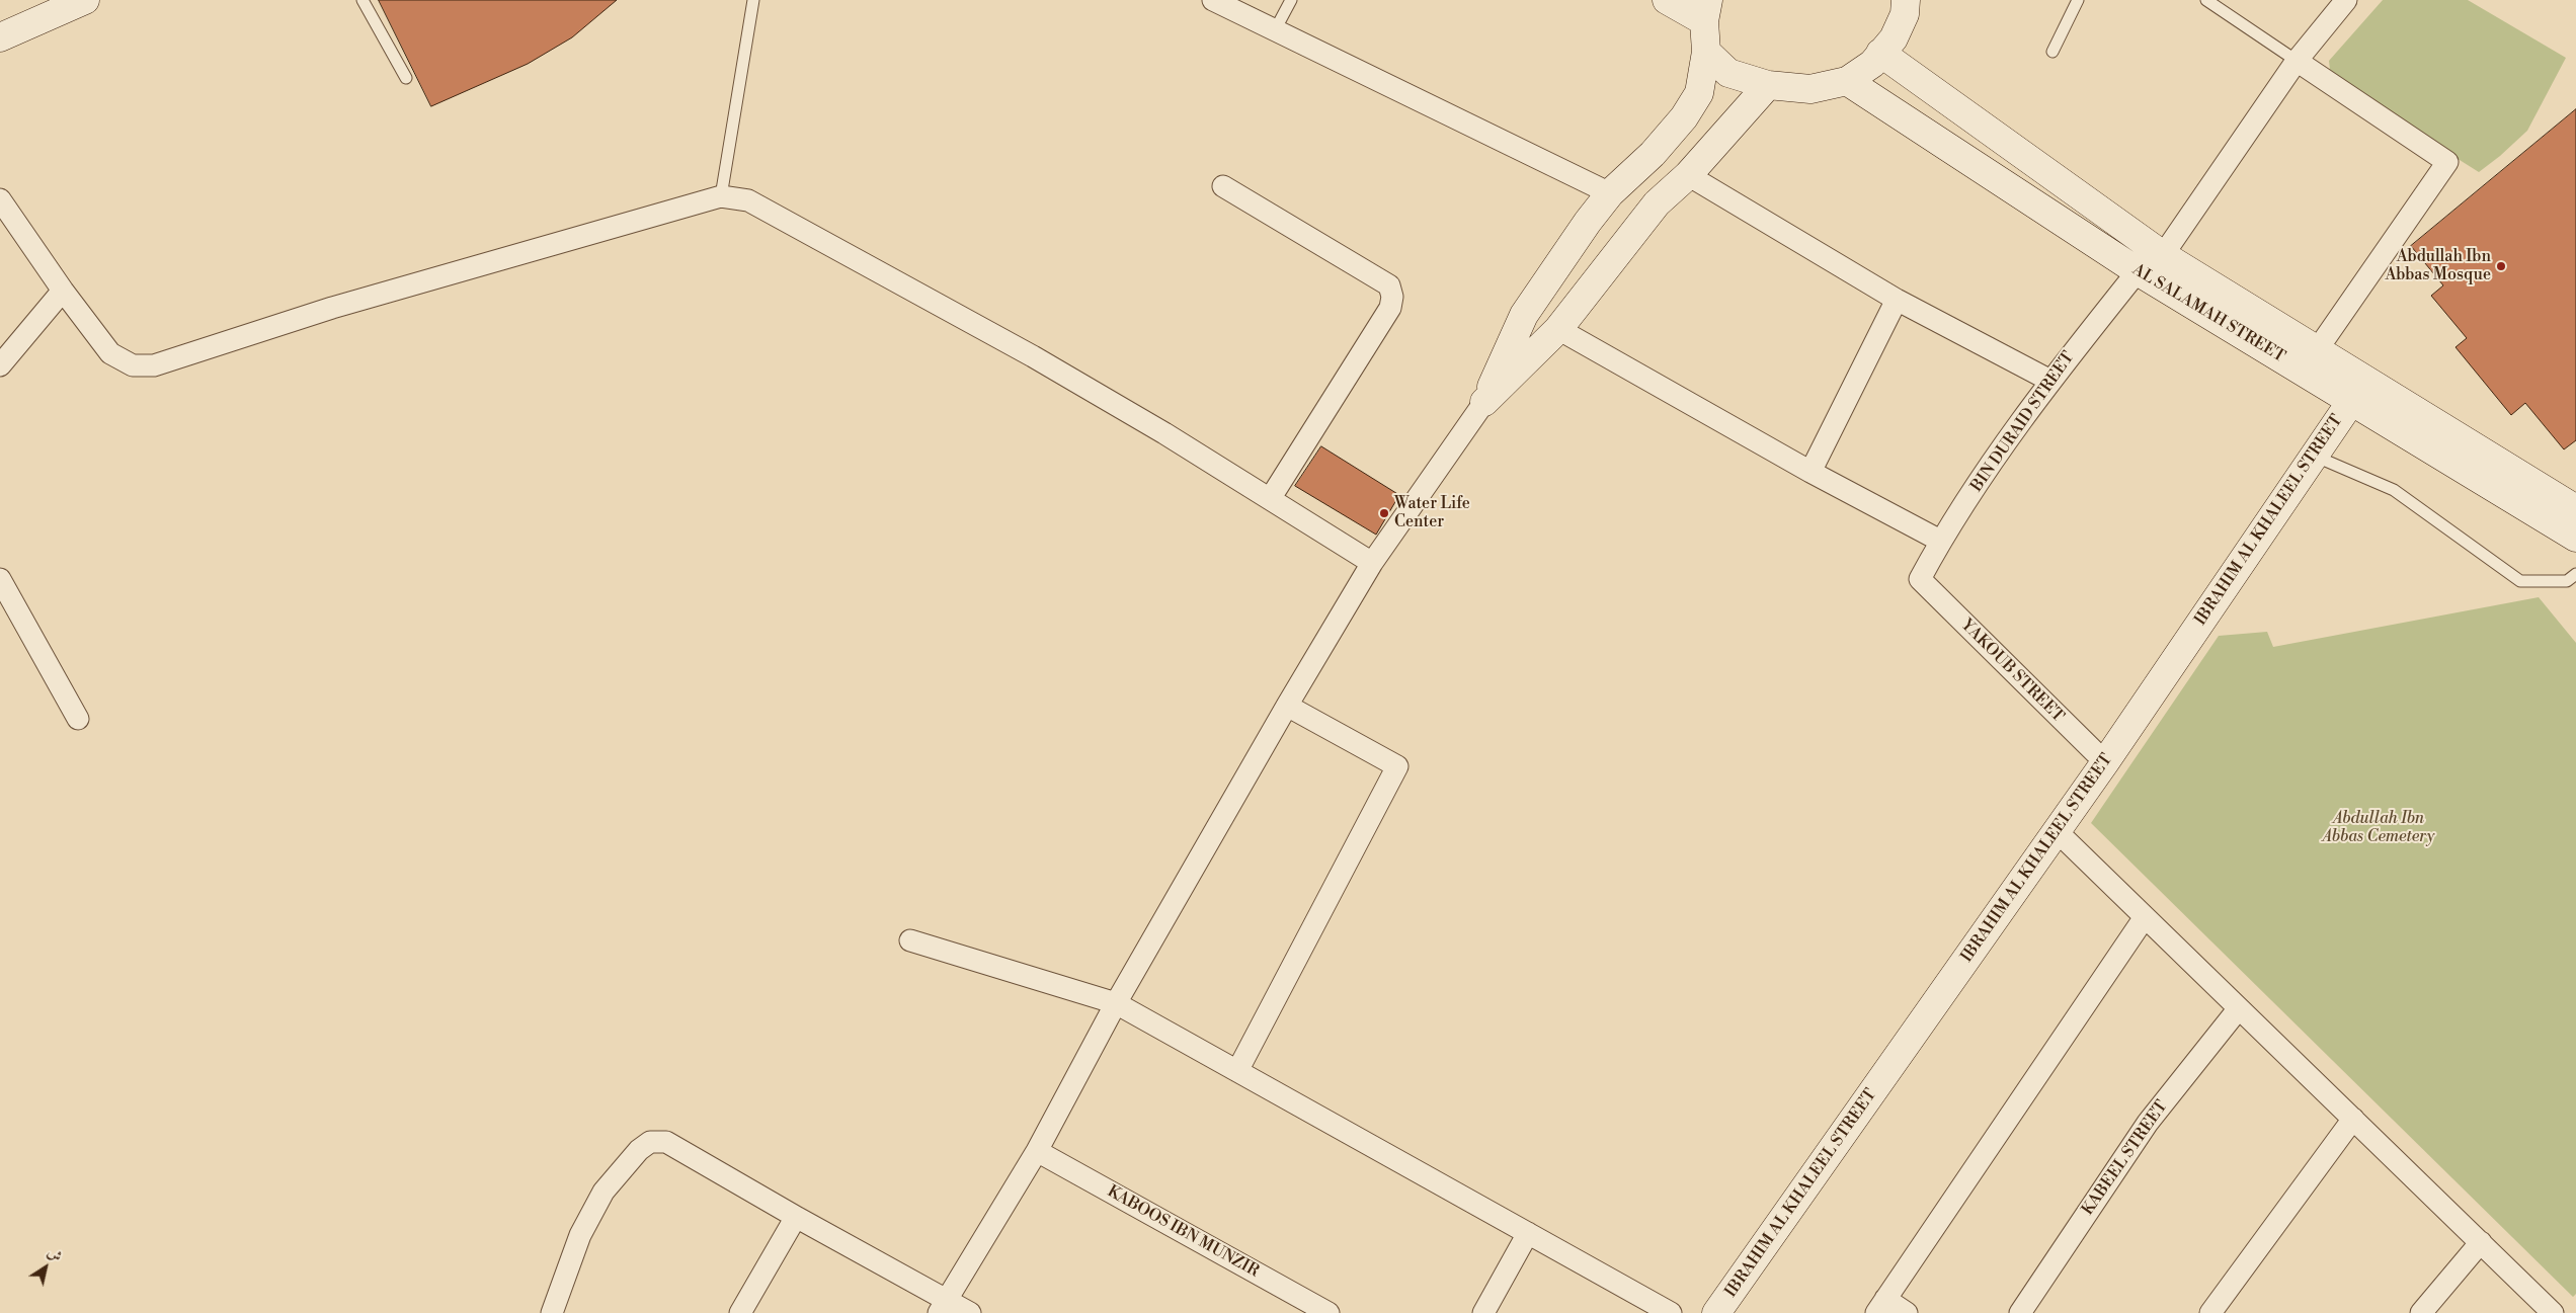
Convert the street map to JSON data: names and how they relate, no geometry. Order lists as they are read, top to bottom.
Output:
{
  "streets": {
    "street": [
      "AL SALAMAH STREET",
      "BIN DURAID STREET",
      "IBRAHIM AL KHALEEL STREET",
      "YAKOUB STREET",
      "KABEEL STREET",
      "KABOOS IBN MUNZIR"
    ]
  },
  "crossings": [
    ["AL SALAMAH STREET", "BIN DURAID STREET"],
    ["AL SALAMAH STREET", "IBRAHIM AL KHALEEL STREET"],
    ["BIN DURAID STREET", "YAKOUB STREET"],
    ["IBRAHIM AL KHALEEL STREET", "YAKOUB STREET"]
  ],
  "parks": ["Abdullah Ibn Abbas Cemetery"],
  "places": ["Abdullah Ibn Abbas Mosque", "Water Life Center"],
  "north": "top right"
}
